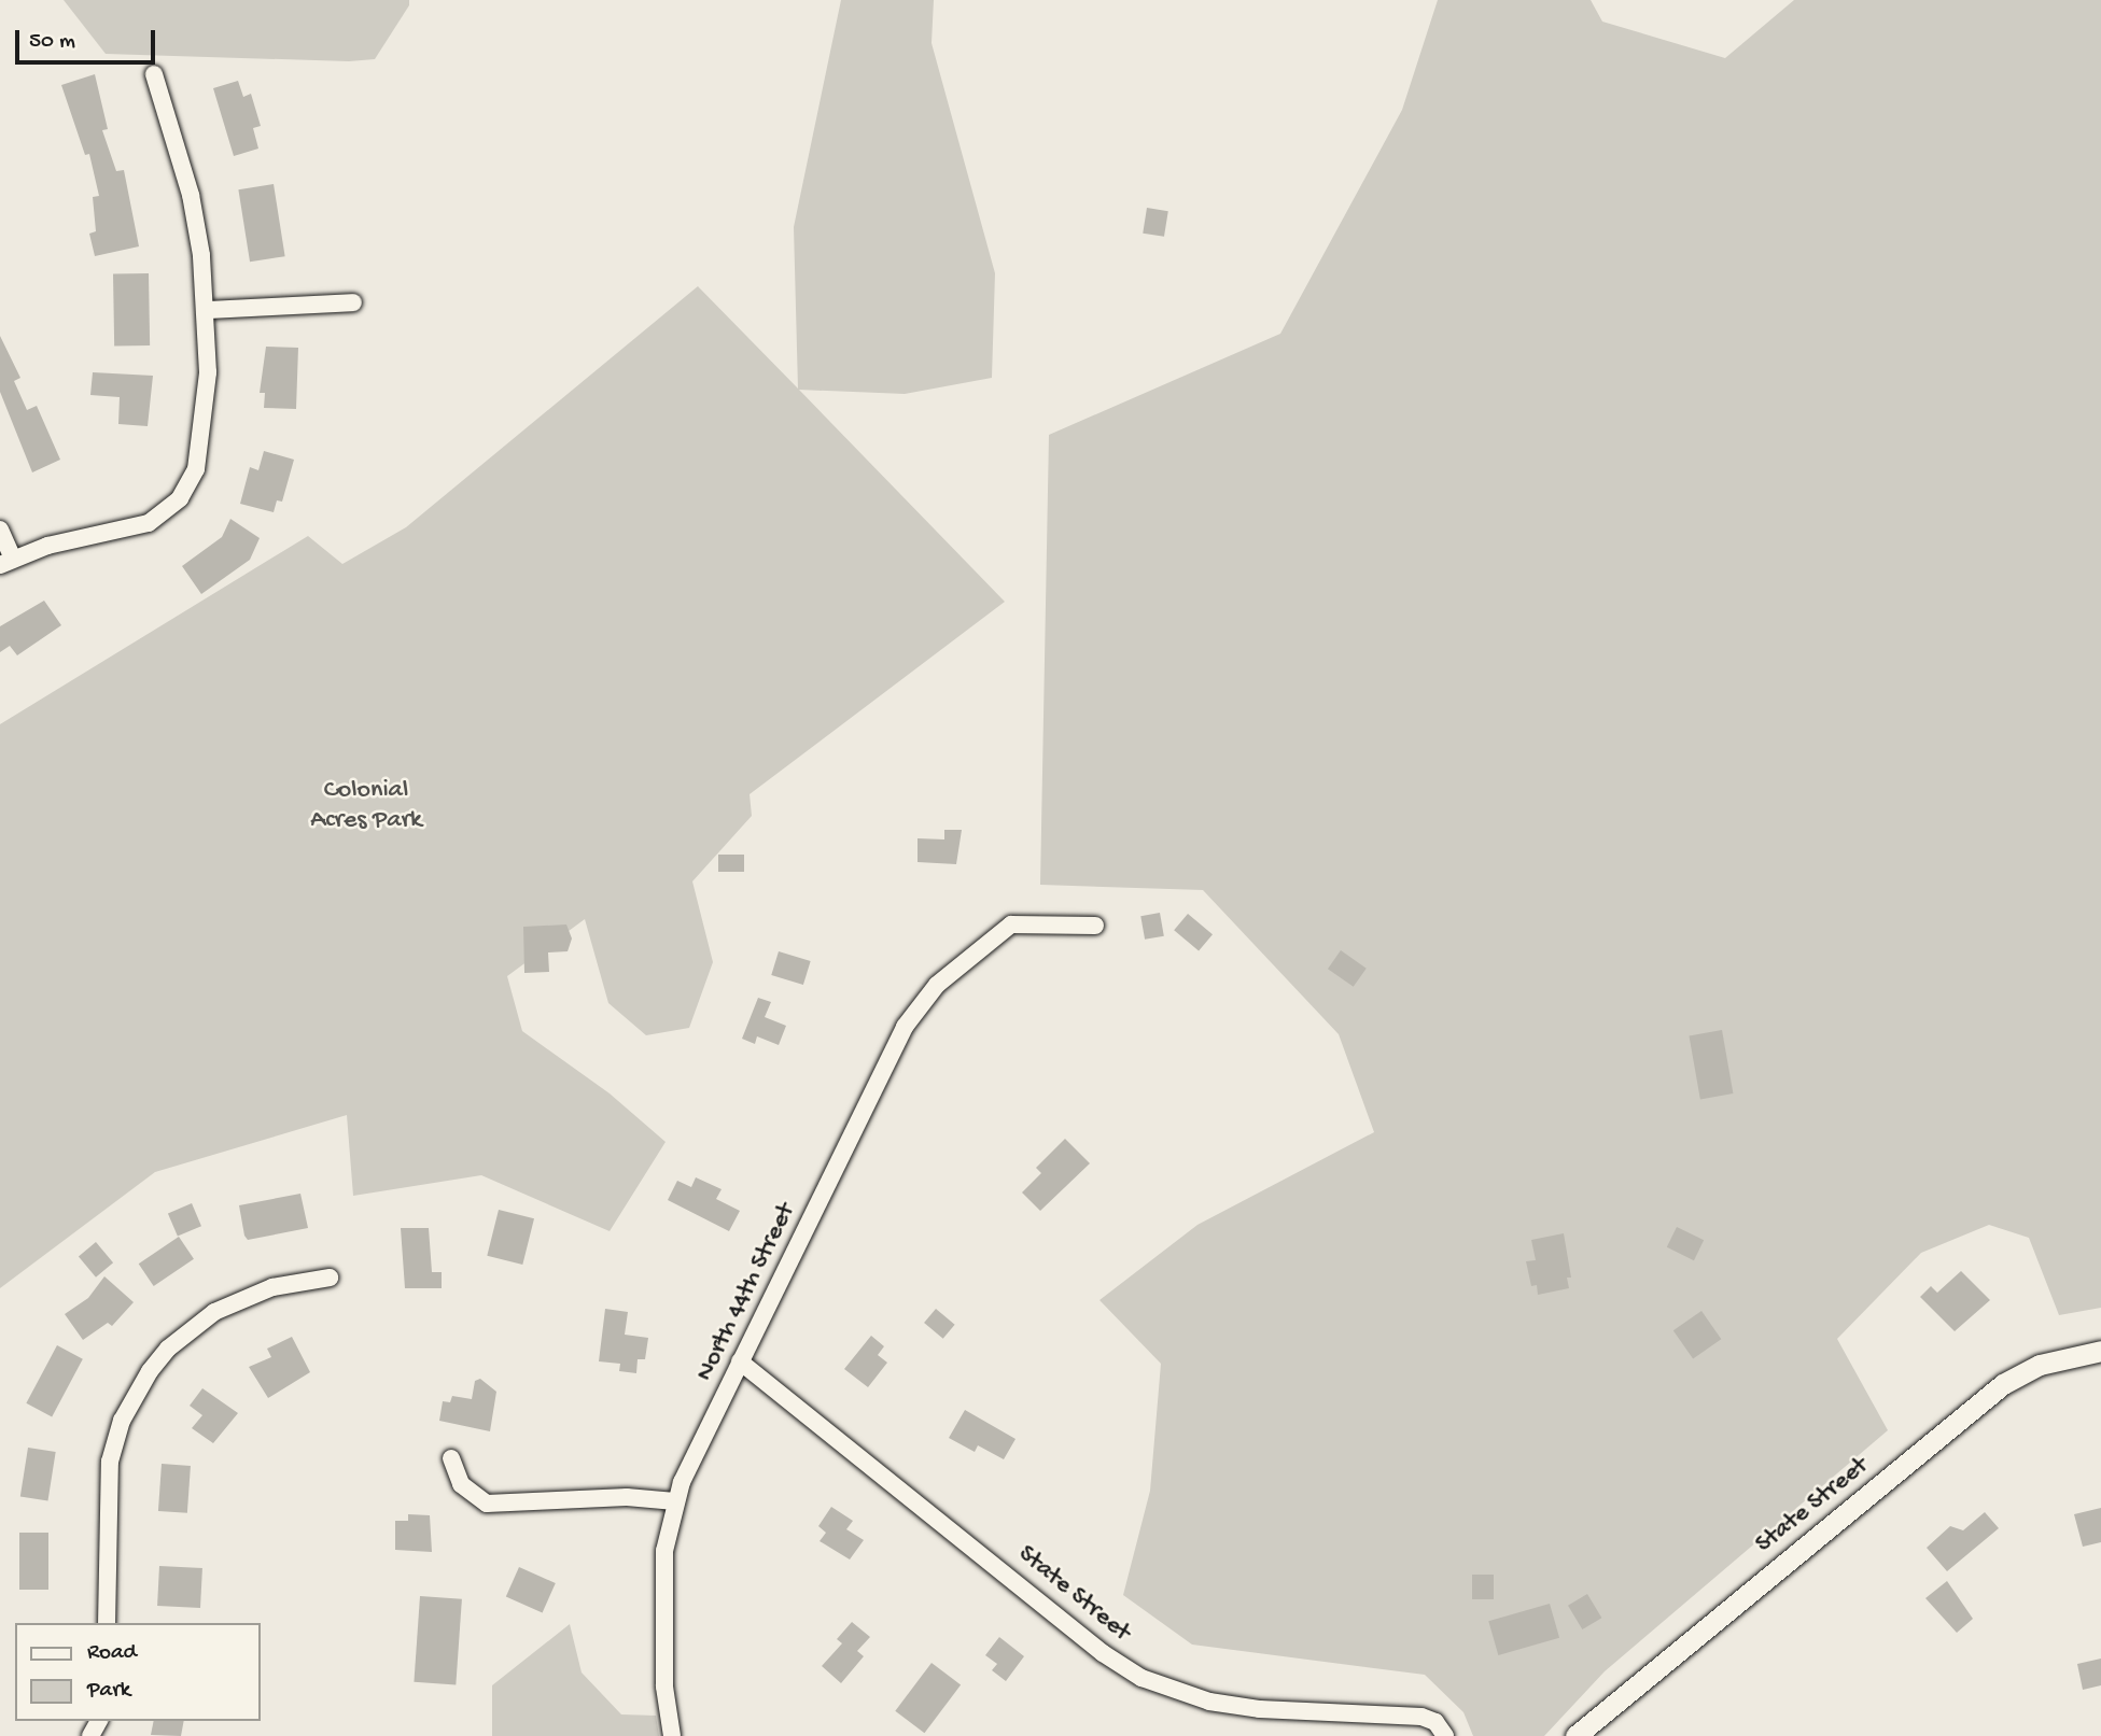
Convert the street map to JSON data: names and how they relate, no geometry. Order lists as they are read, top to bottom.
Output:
{
  "streets": {
    "street": ["North 44th Street", "State Street"]
  },
  "crossings": [
    ["North 44th Street", "State Street"]
  ],
  "parks": ["Colonial Acres Park"],
  "legend": ["Road", "Park"],
  "scale_bar": "50 m"
}
